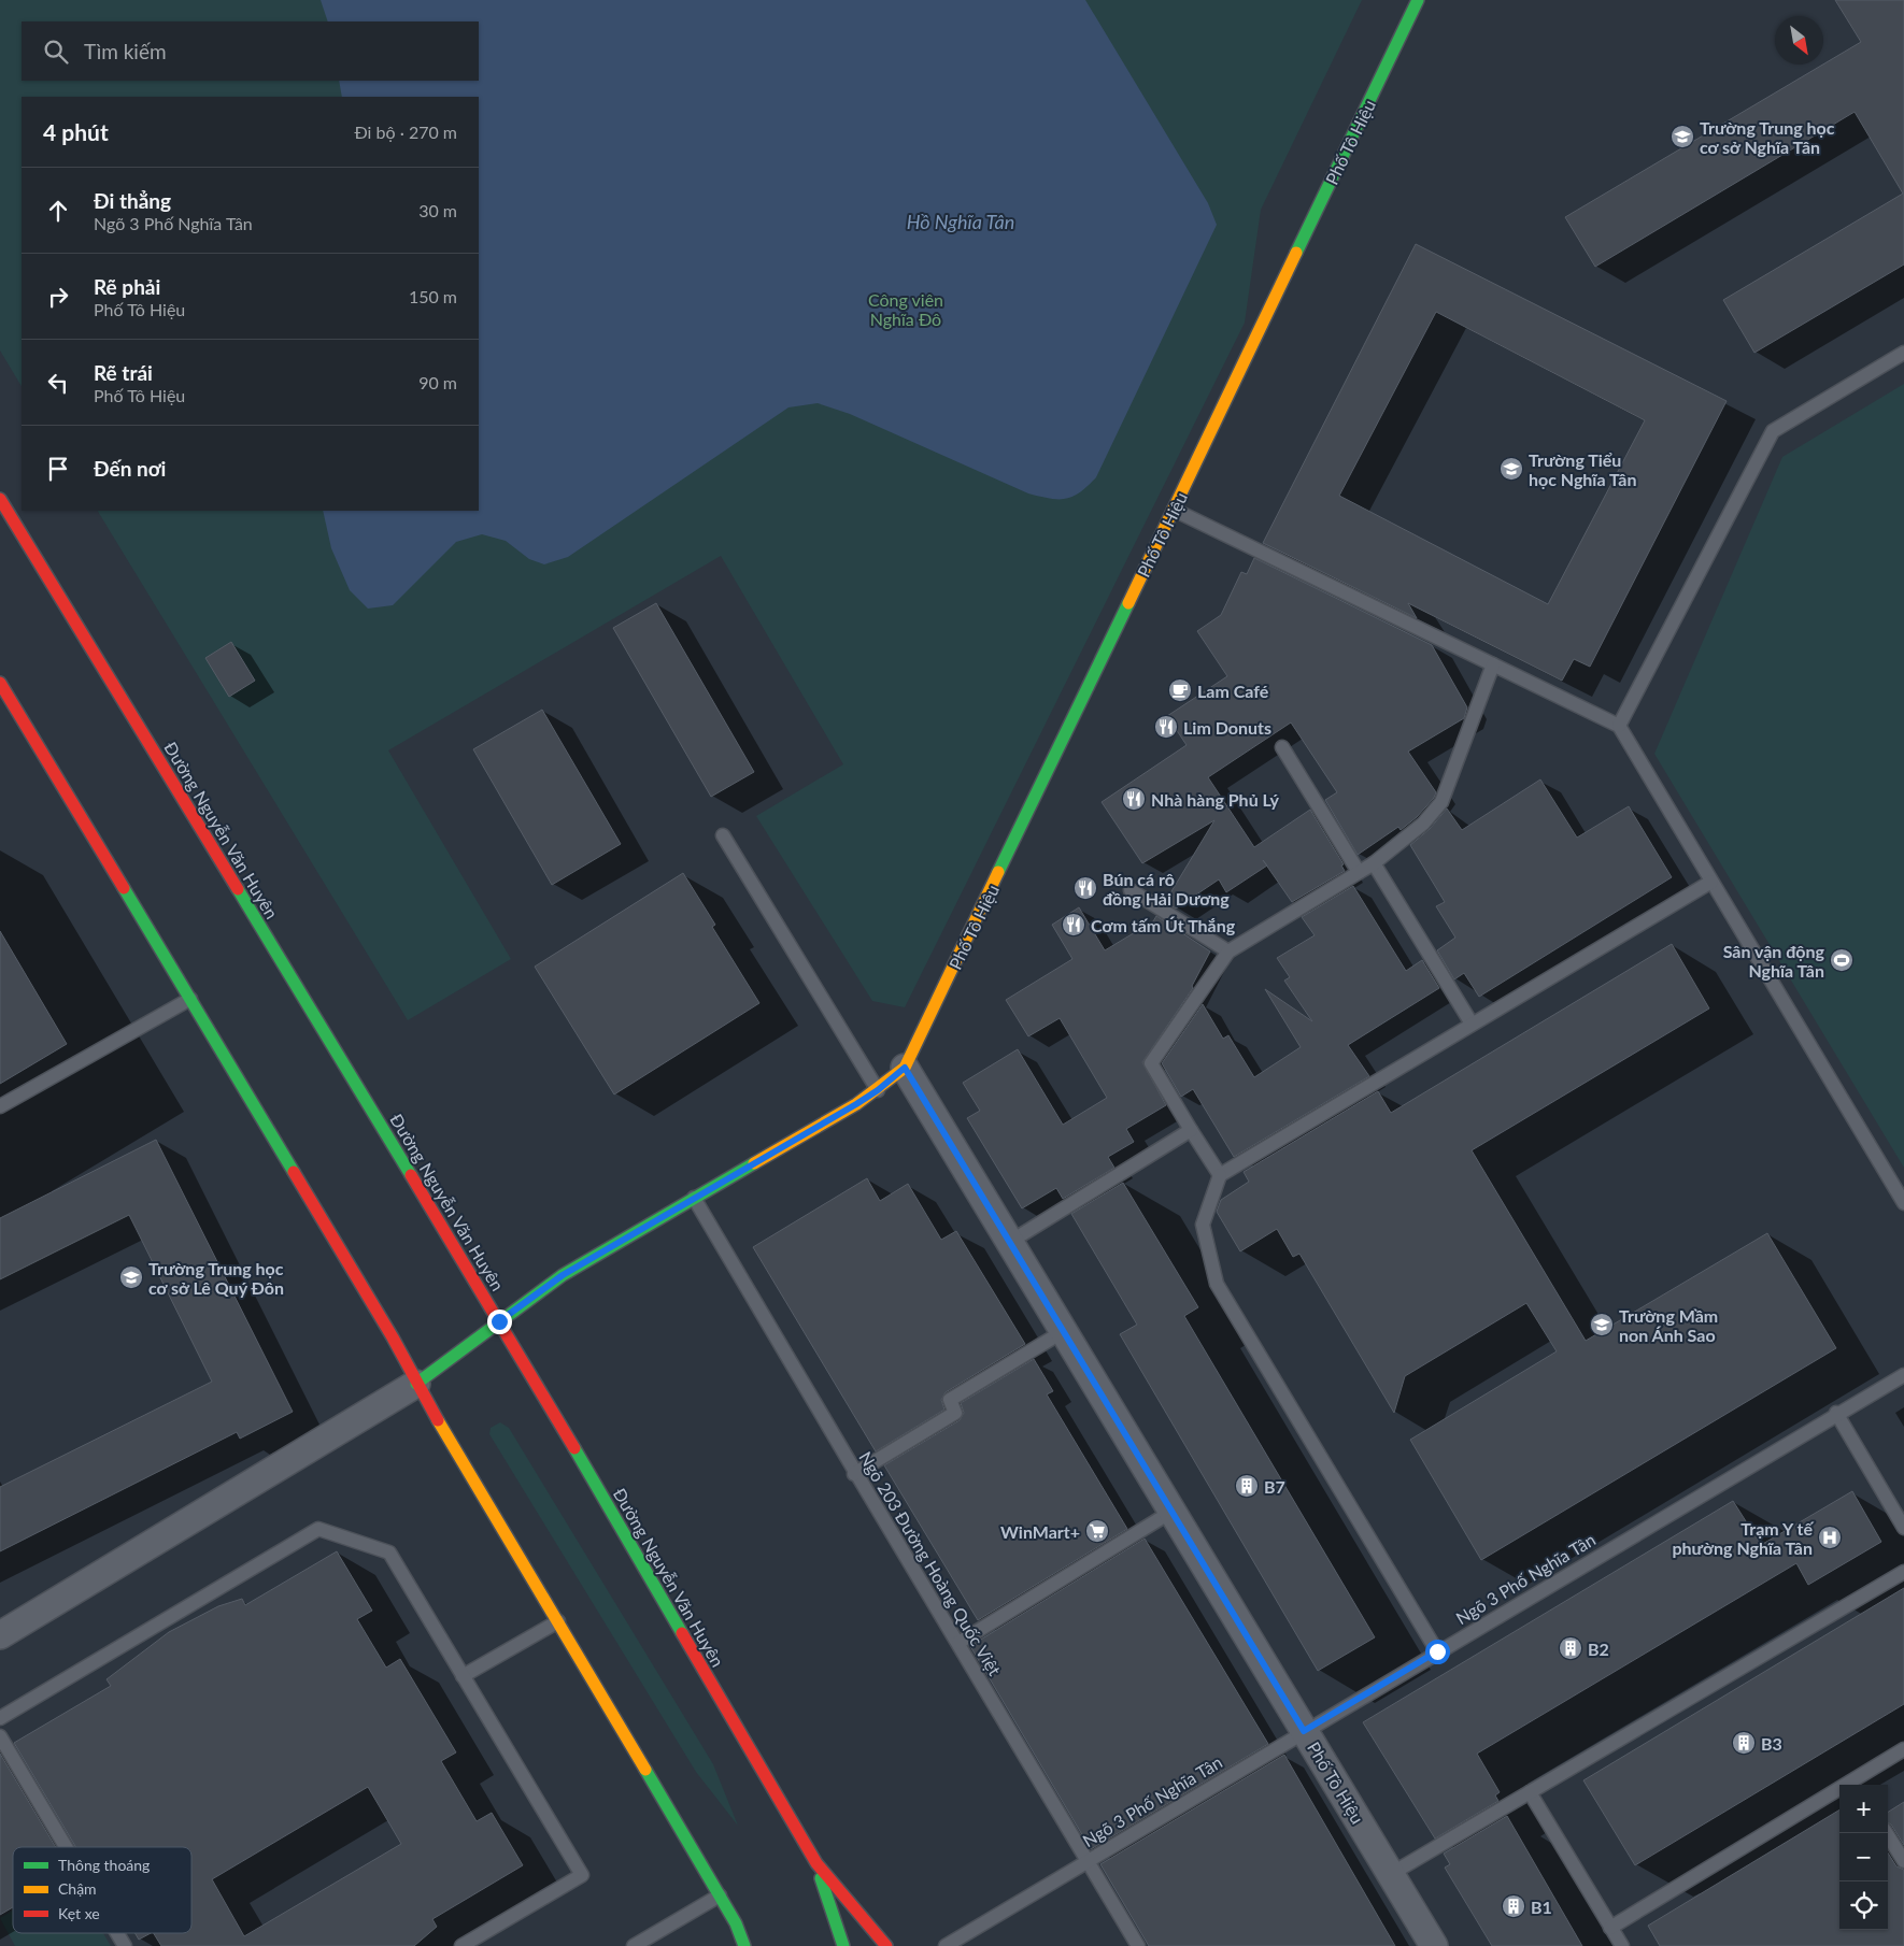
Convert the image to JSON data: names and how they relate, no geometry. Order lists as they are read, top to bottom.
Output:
{
  "streets": {
    "main road": ["Phố Tô Hiệu", "Đường Nguyễn Văn Huyên"],
    "lane": ["Ngõ 203 Đường Hoàng Quốc Việt", "Ngõ 3 Phố Nghĩa Tân"]
  },
  "crossings": [
    ["Phố Tô Hiệu", "Đường Nguyễn Văn Huyên"],
    ["Phố Tô Hiệu", "Ngõ 203 Đường Hoàng Quốc Việt"],
    ["Phố Tô Hiệu", "Ngõ 3 Phố Nghĩa Tân"],
    ["Ngõ 203 Đường Hoàng Quốc Việt", "Ngõ 3 Phố Nghĩa Tân"]
  ],
  "water": ["Hồ Nghĩa Tân"],
  "parks": ["Công viên Nghĩa Đô"],
  "places": {
    "school or university": [
      "Trường Trung học cơ sở Nghĩa Tân",
      "Trường Tiểu học Nghĩa Tân",
      "Trường Trung học cơ sở Lê Quý Đôn",
      "Trường Mầm non Ánh Sao"
    ],
    "cafe": ["Lam Café"],
    "restaurant": [
      "Lim Donuts",
      "Nhà hàng Phủ Lý",
      "Bún cá rô đồng Hải Dương",
      "Cơm tấm Út Thắng"
    ],
    "sports": ["Sân vận động Nghĩa Tân"],
    "building": [
      "B7",
      "B2",
      "B3",
      "B1"
    ],
    "supermarket": ["WinMart+"],
    "hospital": ["Trạm Y tế phường Nghĩa Tân"]
  },
  "legend": ["Thông thoáng", "Chậm", "Kẹt xe"],
  "north": "bottom right",
  "page": {
    "search": "Tìm kiếm",
    "heading": ["4 phút", "Đi bộ · 270 m"],
    "list": [
      ["Đi thẳng", "Ngõ 3 Phố Nghĩa Tân", "30 m"],
      ["Rẽ phải", "Phố Tô Hiệu", "150 m"],
      ["Rẽ trái", "Phố Tô Hiệu", "90 m"],
      "Đến nơi"
    ],
    "map_buttons": ["+", "−"]
  }
}
